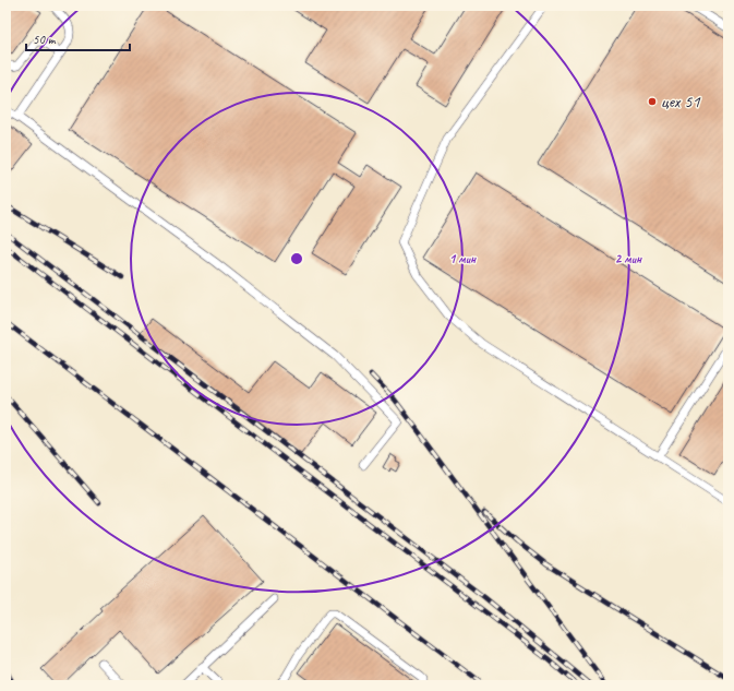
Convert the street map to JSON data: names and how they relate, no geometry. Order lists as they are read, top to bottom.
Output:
{
  "places": ["цех 51"],
  "scale_bar": "50 m",
  "rings": ["1 мин", "2 мин"]
}
